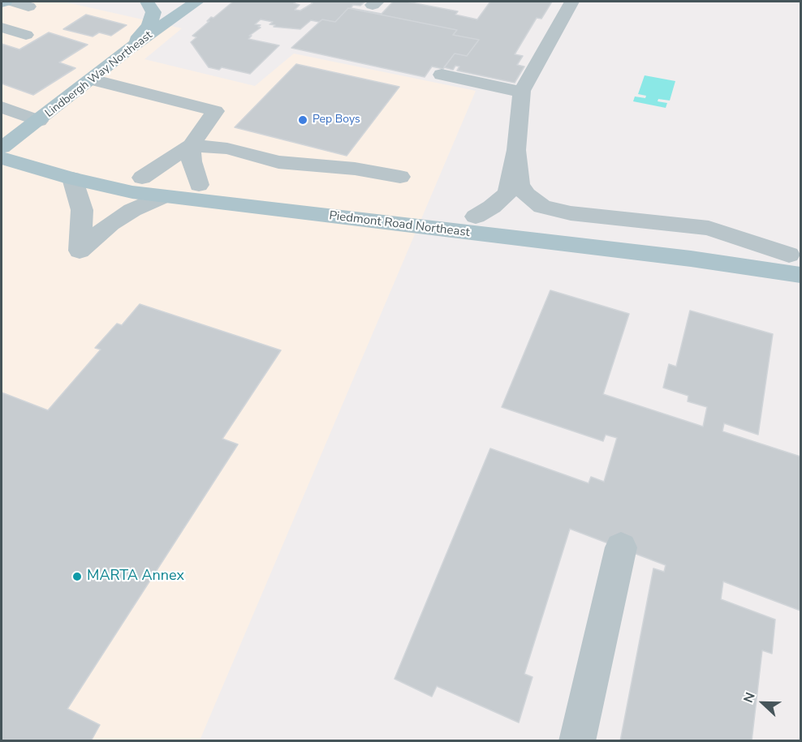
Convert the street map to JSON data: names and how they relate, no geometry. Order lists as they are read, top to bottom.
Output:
{
  "streets": {
    "main road": ["Lindbergh Way Northeast", "Piedmont Road Northeast"]
  },
  "crossings": [
    ["Lindbergh Way Northeast", "Piedmont Road Northeast"]
  ],
  "places": ["Pep Boys", "MARTA Annex"],
  "north": "left"
}
